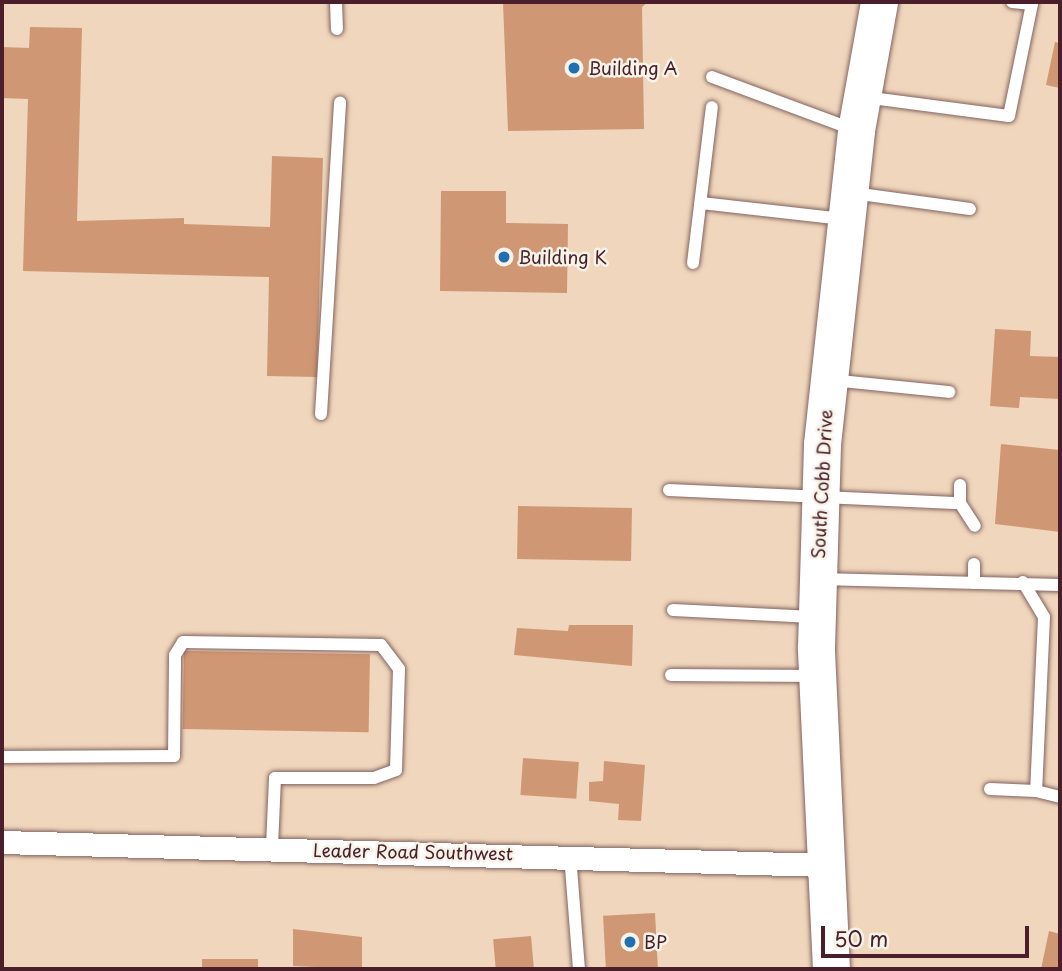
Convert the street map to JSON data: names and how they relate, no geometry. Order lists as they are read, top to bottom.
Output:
{
  "streets": {
    "main road": ["South Cobb Drive"],
    "street": ["Leader Road Southwest"]
  },
  "crossings": [
    ["South Cobb Drive", "Leader Road Southwest"]
  ],
  "places": ["Building A", "Building K", "BP"],
  "scale_bar": "50 m"
}
